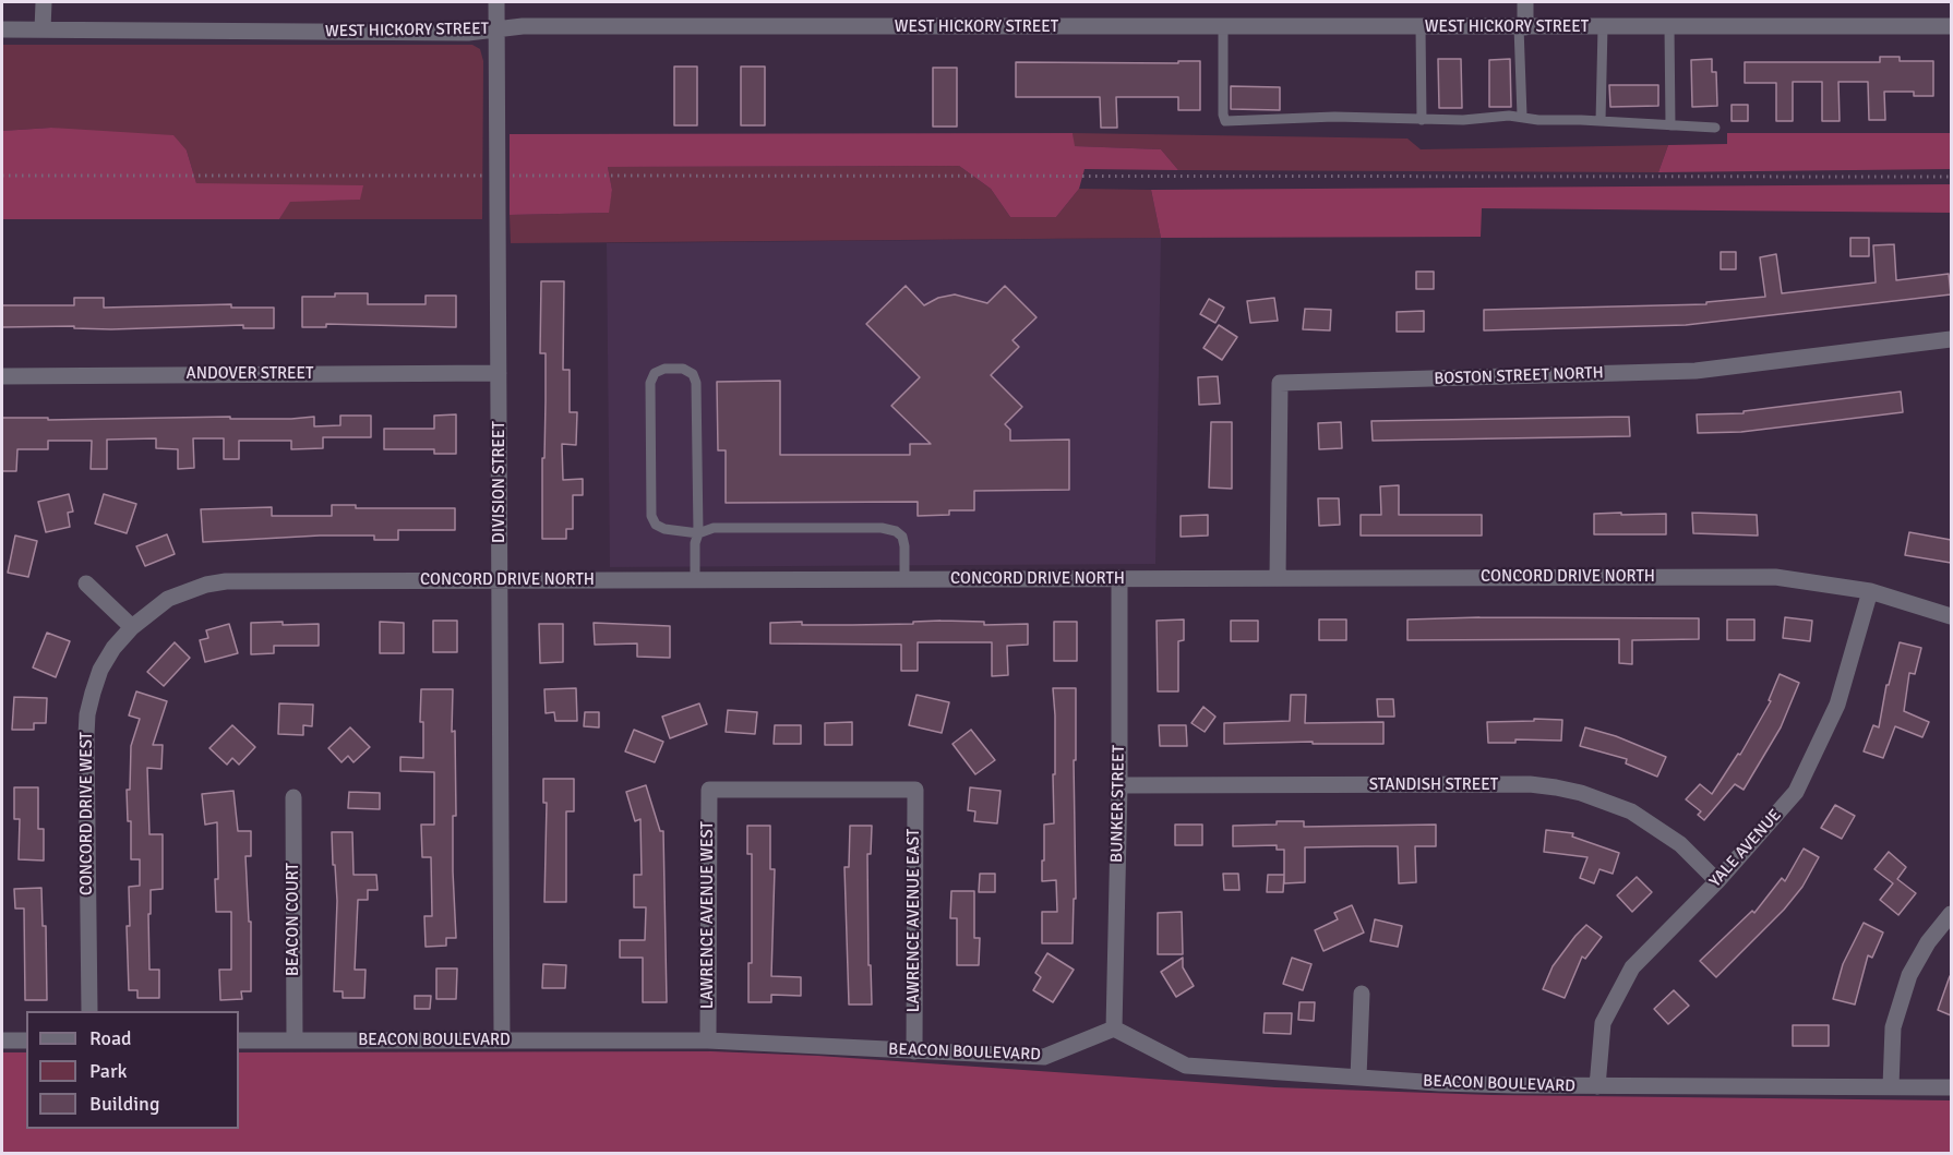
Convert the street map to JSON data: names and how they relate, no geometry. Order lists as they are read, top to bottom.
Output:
{
  "streets": {
    "street": [
      "WEST HICKORY STREET",
      "ANDOVER STREET",
      "BOSTON STREET NORTH",
      "DIVISION STREET",
      "CONCORD DRIVE NORTH",
      "STANDISH STREET",
      "BUNKER STREET",
      "CONCORD DRIVE WEST",
      "YALE AVENUE",
      "LAWRENCE AVENUE WEST",
      "BEACON COURT",
      "LAWRENCE AVENUE EAST",
      "BEACON BOULEVARD"
    ]
  },
  "crossings": [
    ["WEST HICKORY STREET", "DIVISION STREET"],
    ["ANDOVER STREET", "DIVISION STREET"],
    ["BOSTON STREET NORTH", "CONCORD DRIVE NORTH"],
    ["DIVISION STREET", "CONCORD DRIVE NORTH"],
    ["DIVISION STREET", "BEACON BOULEVARD"],
    ["CONCORD DRIVE NORTH", "BUNKER STREET"],
    ["CONCORD DRIVE NORTH", "CONCORD DRIVE WEST"],
    ["CONCORD DRIVE NORTH", "YALE AVENUE"],
    ["STANDISH STREET", "BUNKER STREET"],
    ["STANDISH STREET", "YALE AVENUE"],
    ["BUNKER STREET", "BEACON BOULEVARD"],
    ["YALE AVENUE", "BEACON BOULEVARD"],
    ["LAWRENCE AVENUE WEST", "LAWRENCE AVENUE EAST"],
    ["LAWRENCE AVENUE WEST", "BEACON BOULEVARD"],
    ["BEACON COURT", "BEACON BOULEVARD"],
    ["LAWRENCE AVENUE EAST", "BEACON BOULEVARD"]
  ],
  "legend": ["Road", "Park", "Building"]
}
